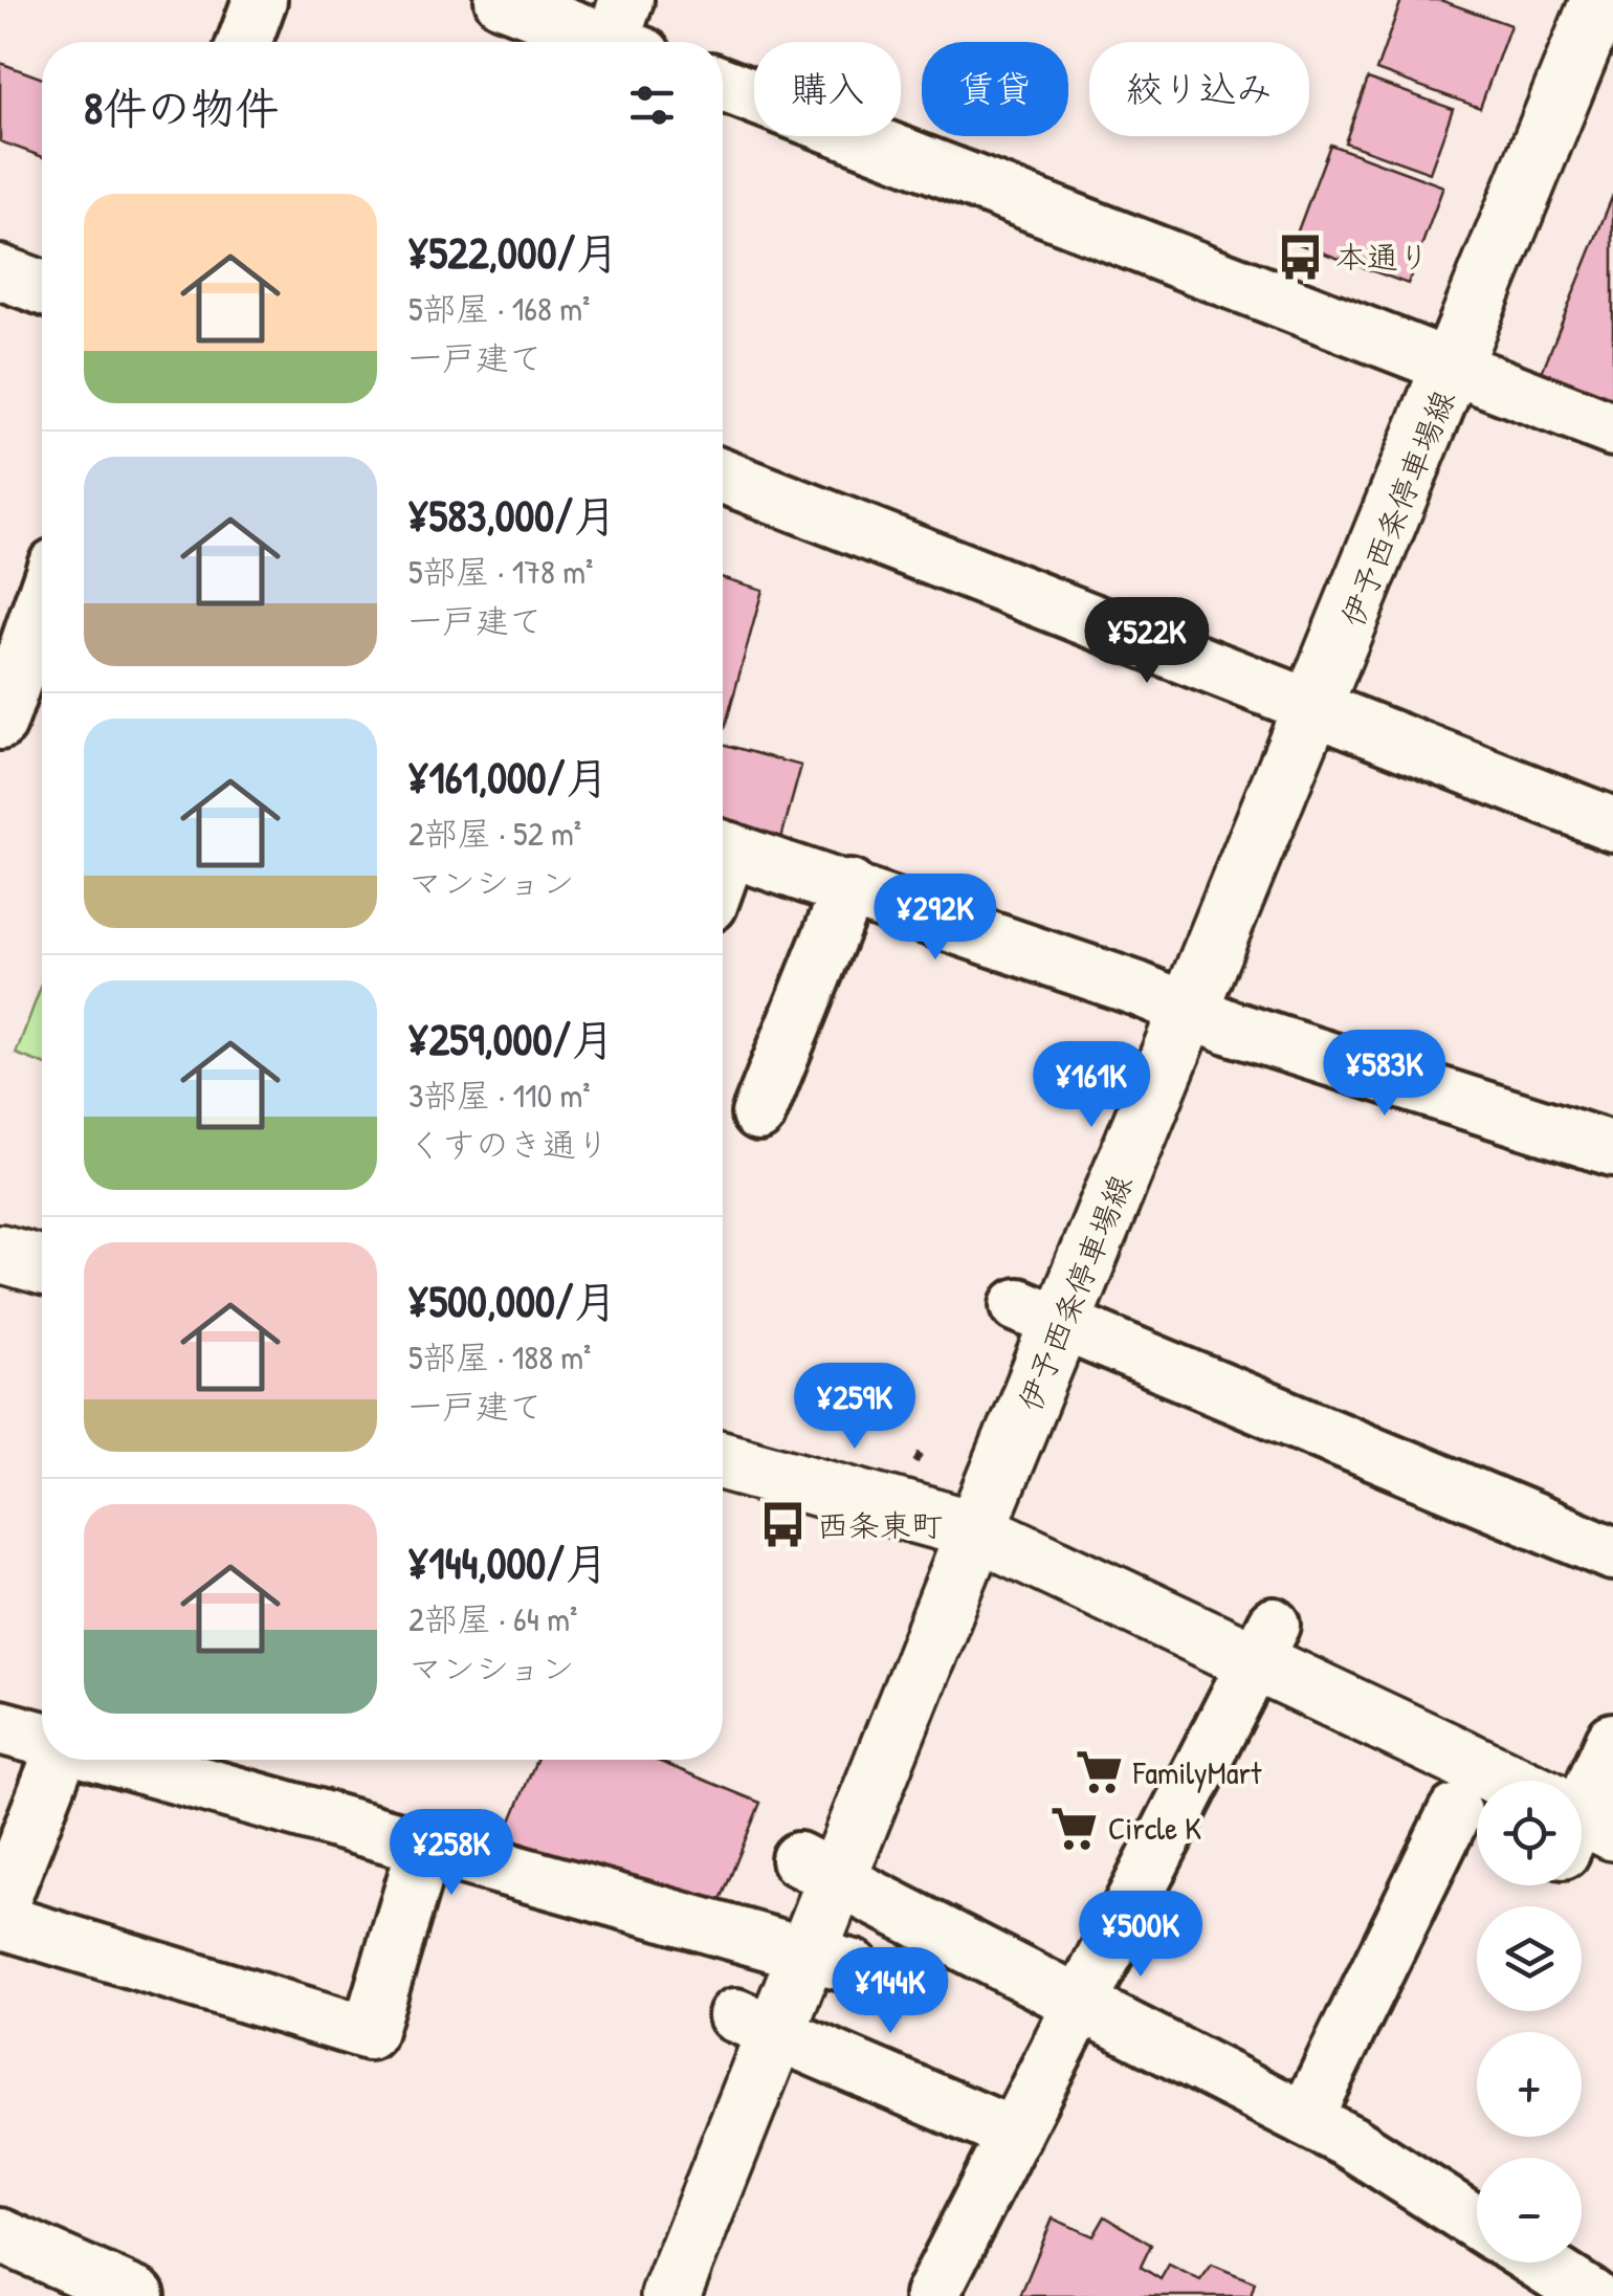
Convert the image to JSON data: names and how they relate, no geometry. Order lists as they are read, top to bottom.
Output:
{
  "streets": {
    "main road": ["伊予西条停車場線"]
  },
  "places": {
    "bus stop": ["本通り", "西条東町"],
    "supermarket": ["FamilyMart", "Circle K"]
  },
  "page": {
    "chip": ["購入", "賃貸", "絞り込み"],
    "heading": "8件の物件",
    "list": [
      {
        "name": "¥522,000/月",
        "note": "5部屋 · 168 m² · 一戸建て"
      },
      {
        "name": "¥583,000/月",
        "note": "5部屋 · 178 m² · 一戸建て"
      },
      {
        "name": "¥161,000/月",
        "note": "2部屋 · 52 m² · マンション"
      },
      {
        "name": "¥259,000/月",
        "note": "3部屋 · 110 m² · くすのき通り"
      },
      {
        "name": "¥500,000/月",
        "note": "5部屋 · 188 m² · 一戸建て"
      },
      {
        "name": "¥144,000/月",
        "note": "2部屋 · 64 m² · マンション"
      }
    ],
    "price": [
      "¥522K",
      "¥292K",
      "¥583K",
      "¥161K",
      "¥259K",
      "¥258K",
      "¥500K",
      "¥144K"
    ],
    "map_buttons": ["+", "−"]
  }
}
